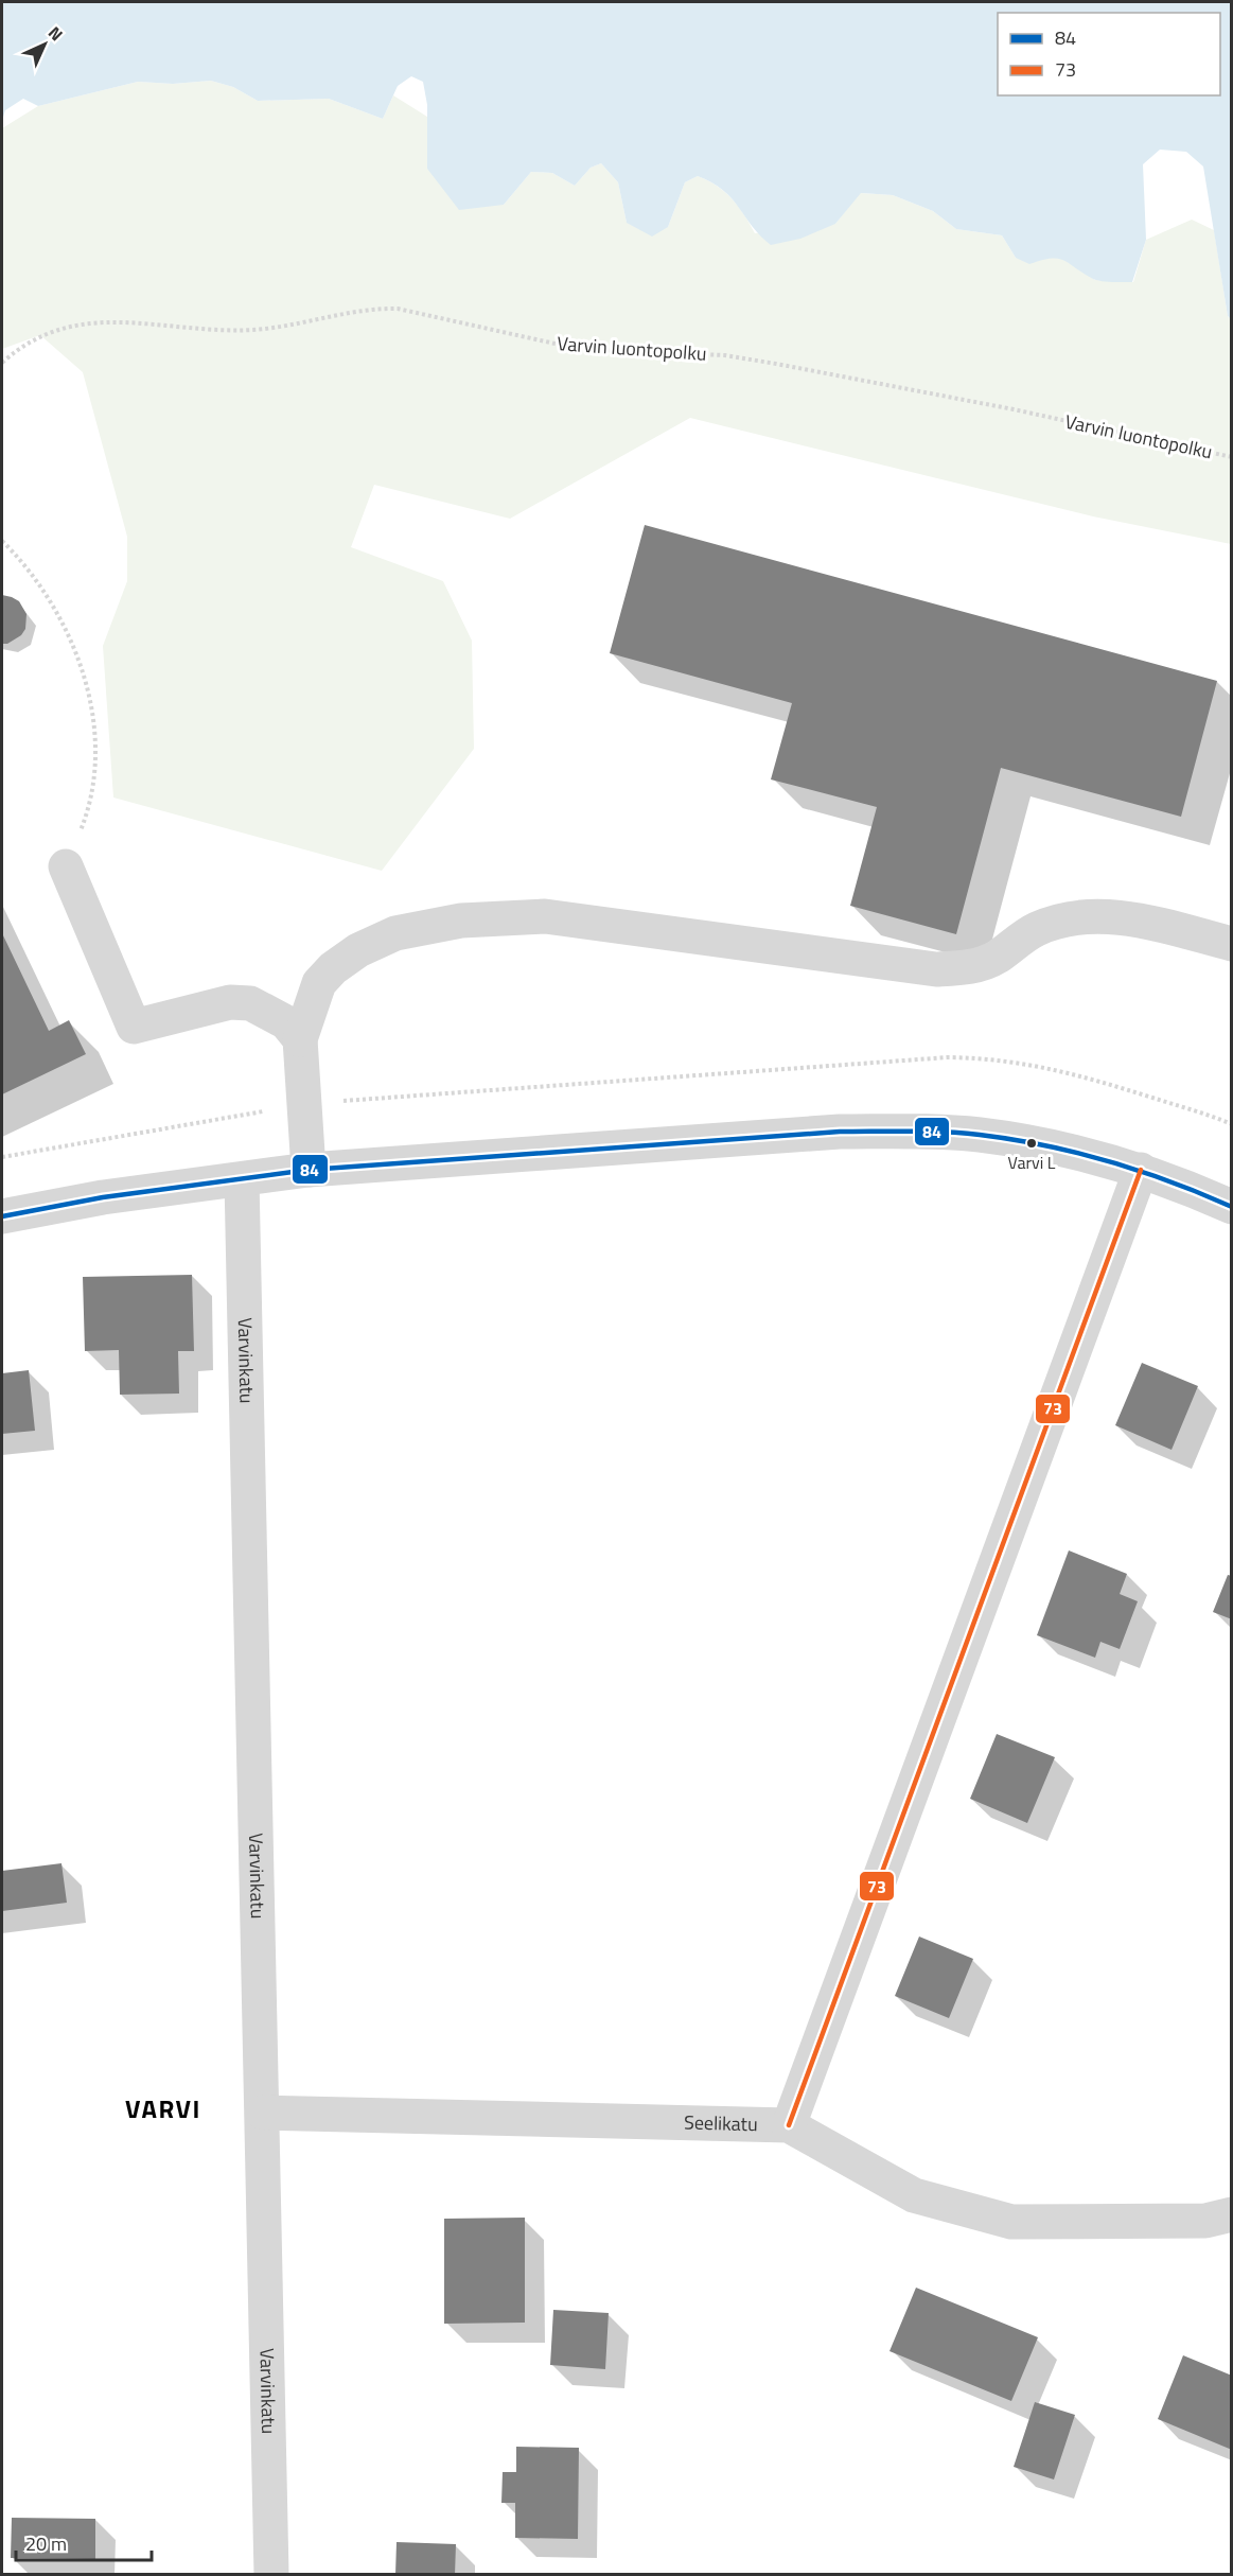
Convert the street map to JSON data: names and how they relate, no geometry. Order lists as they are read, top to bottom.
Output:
{
  "streets": {
    "street": ["Varvinkatu", "Seelikatu"],
    "path": ["Varvin luontopolku"]
  },
  "crossings": [
    ["Varvinkatu", "Seelikatu"]
  ],
  "districts": ["VARVI"],
  "places": ["Varvi L"],
  "lines": ["transit line 84", "transit line 73"],
  "legend": ["84", "73"],
  "scale_bar": "20 m",
  "north": "top right"
}
